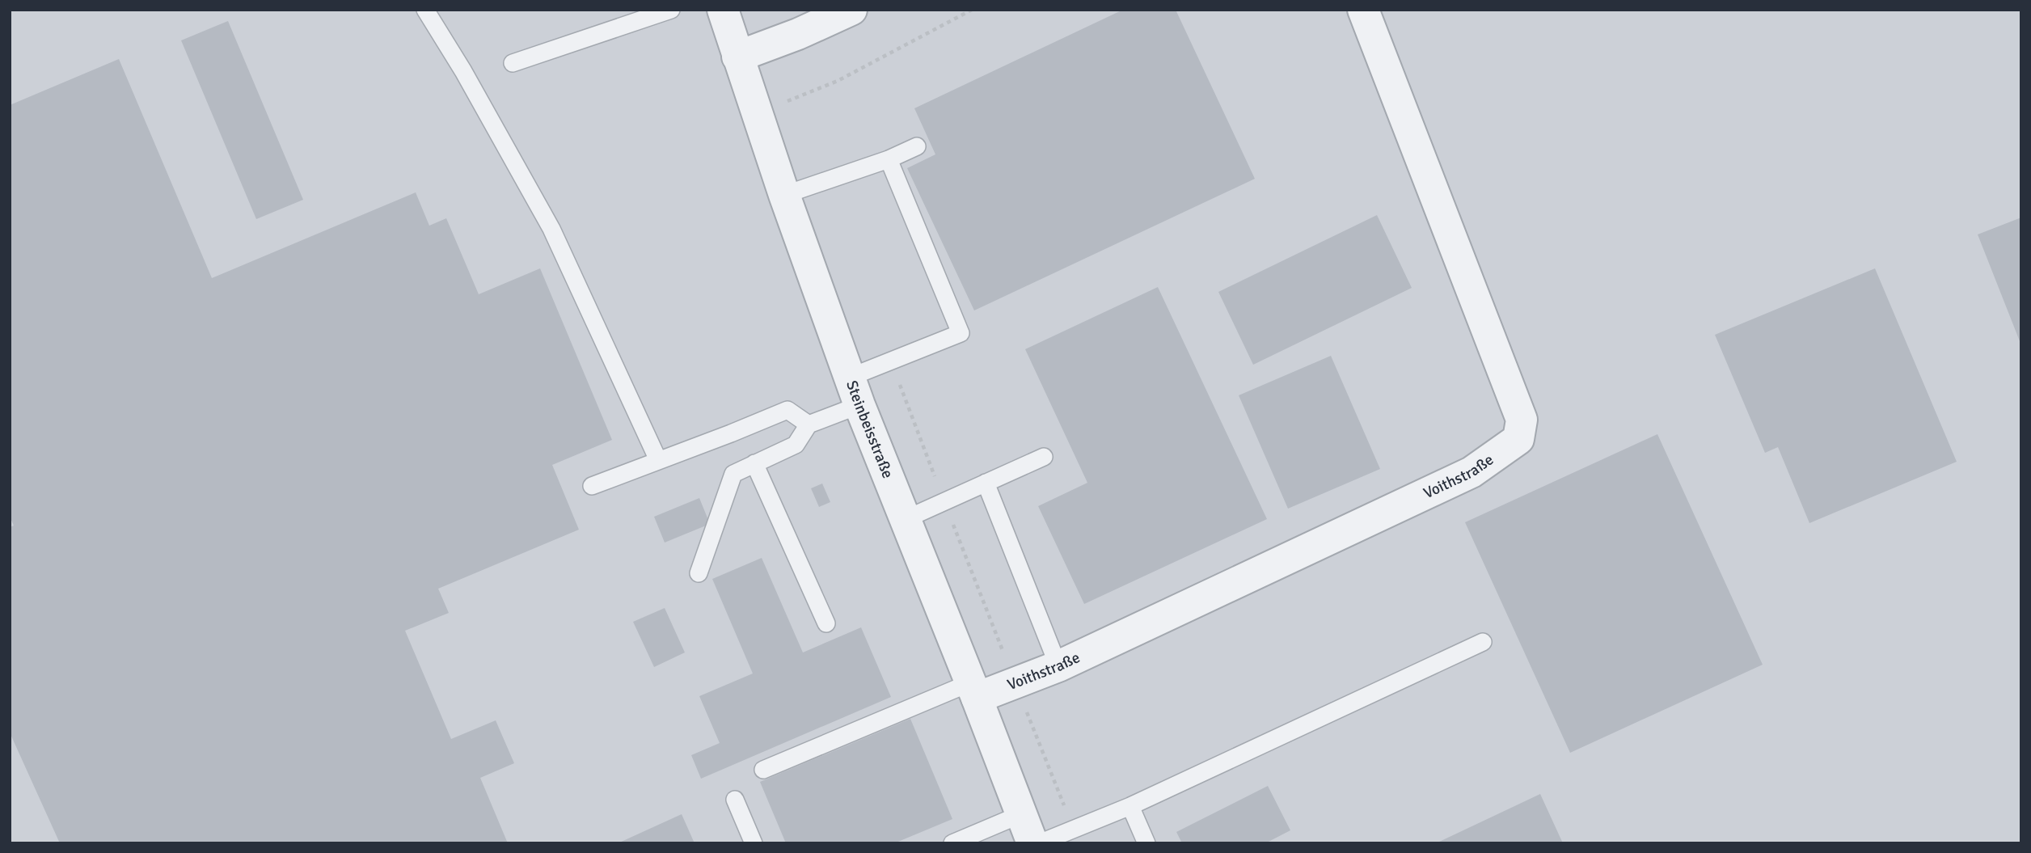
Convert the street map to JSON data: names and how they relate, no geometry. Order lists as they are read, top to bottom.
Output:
{
  "streets": {
    "street": ["Steinbeisstraße", "Voithstraße"]
  },
  "crossings": [
    ["Steinbeisstraße", "Voithstraße"]
  ]
}
